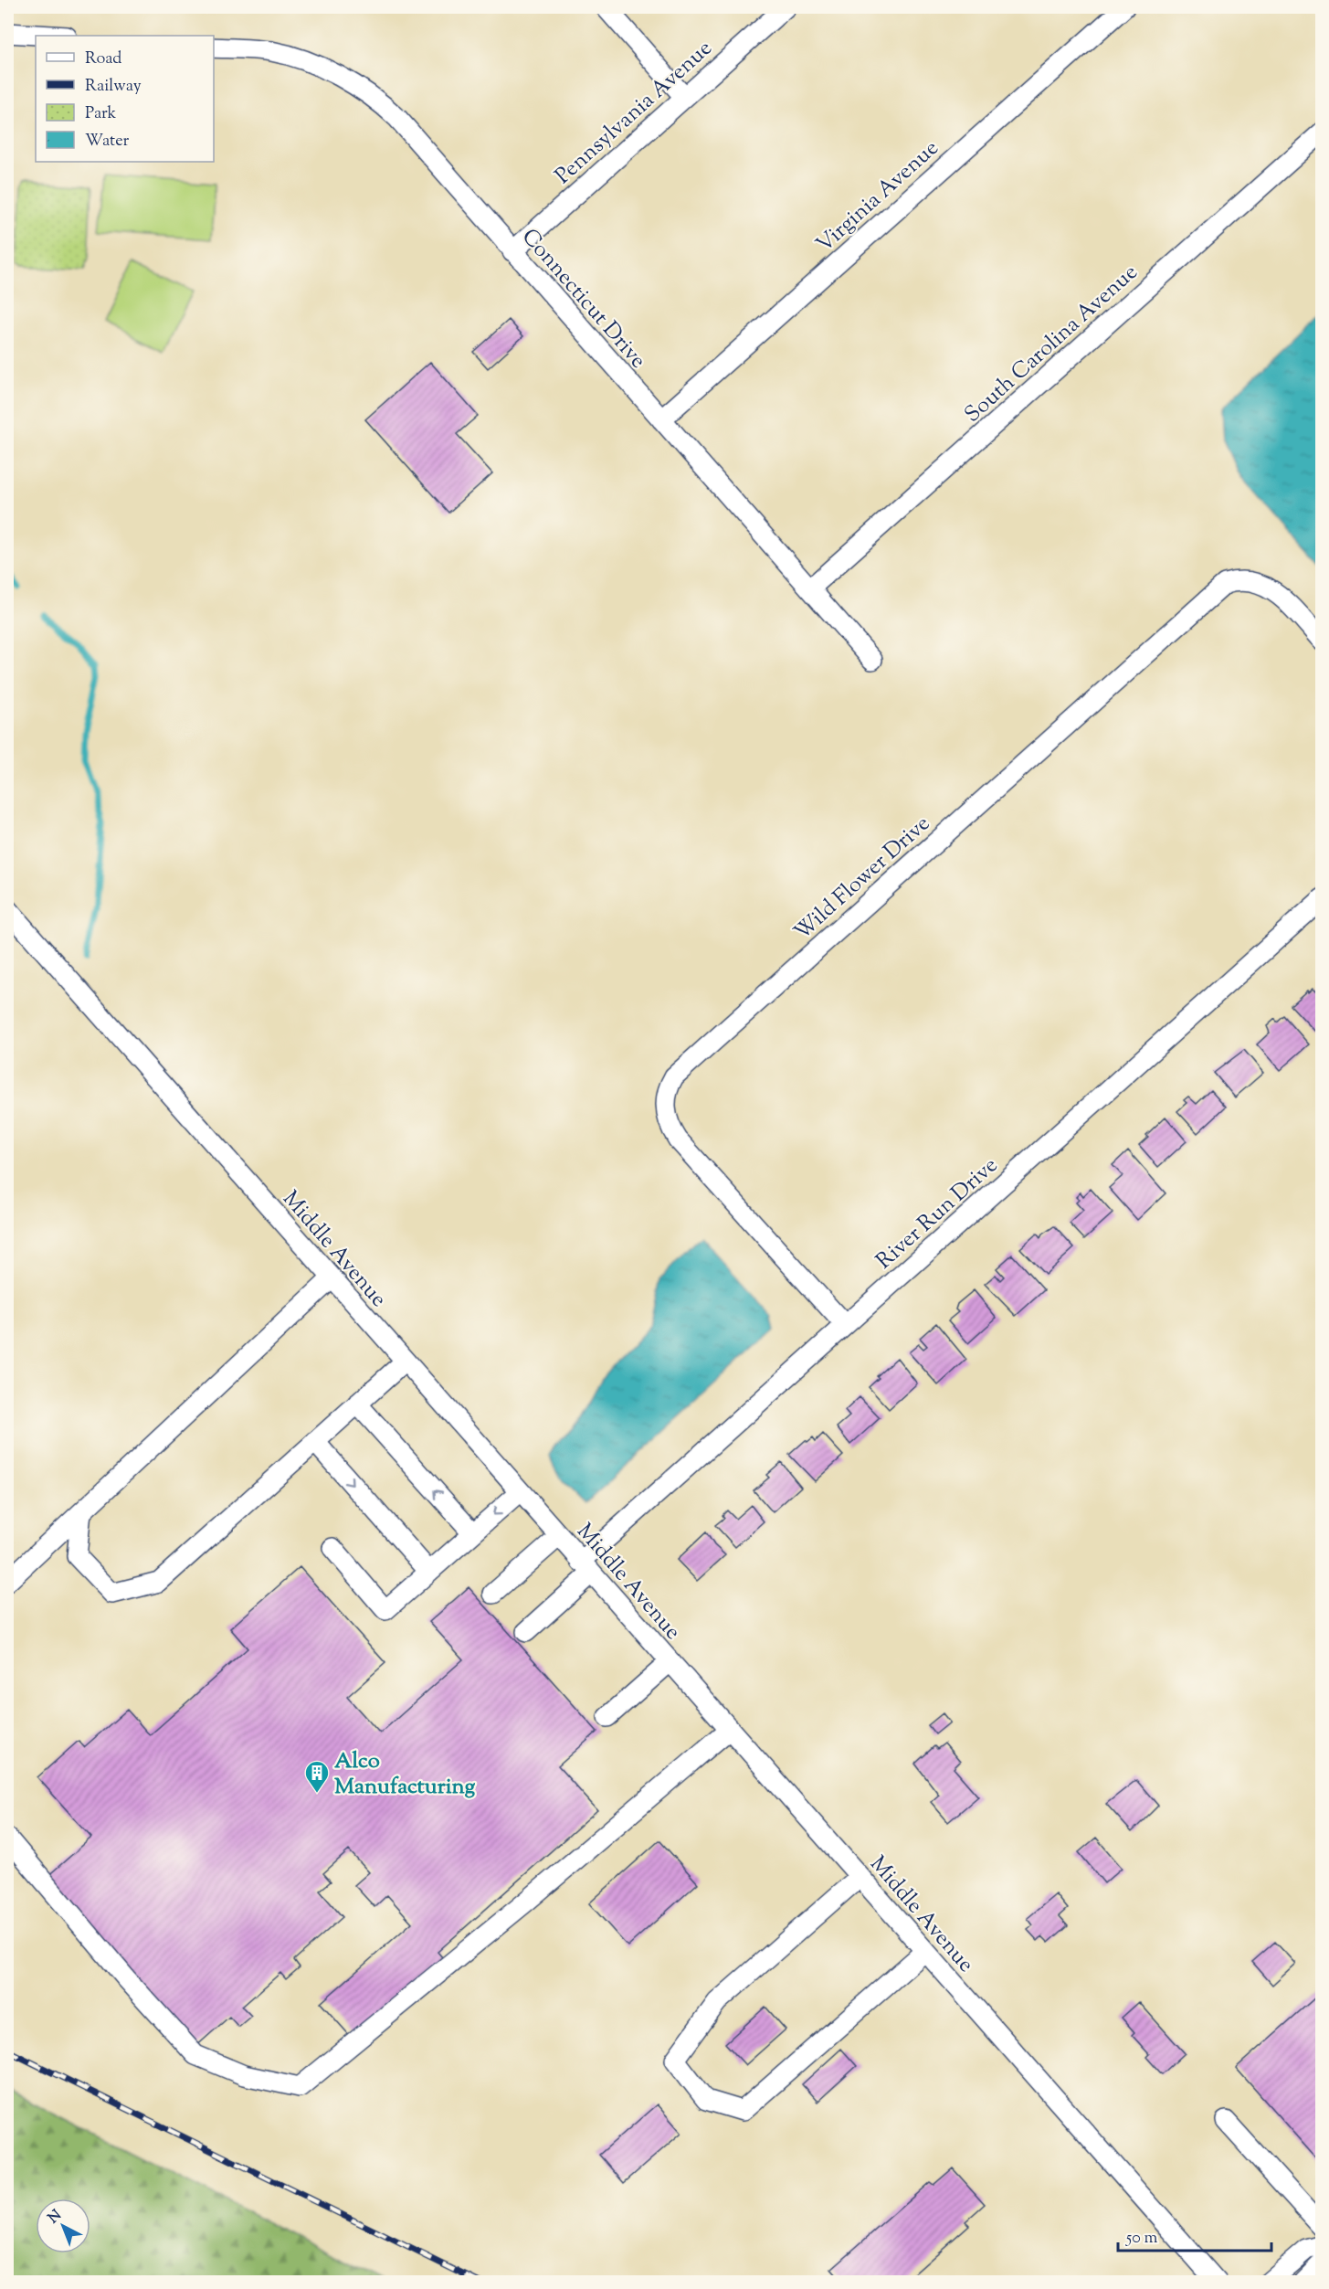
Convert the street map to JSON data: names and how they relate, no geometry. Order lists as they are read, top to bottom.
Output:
{
  "streets": {
    "street": [
      "Pennsylvania Avenue",
      "Virginia Avenue",
      "Connecticut Drive",
      "South Carolina Avenue",
      "Wild Flower Drive",
      "River Run Drive",
      "Middle Avenue"
    ]
  },
  "crossings": [
    ["Pennsylvania Avenue", "Connecticut Drive"],
    ["Virginia Avenue", "Connecticut Drive"],
    ["Connecticut Drive", "South Carolina Avenue"],
    ["Wild Flower Drive", "River Run Drive"],
    ["River Run Drive", "Middle Avenue"]
  ],
  "places": {
    "building": ["Alco Manufacturing"]
  },
  "legend": [
    "Road",
    "Railway",
    "Park",
    "Water"
  ],
  "scale_bar": "50 m",
  "north": "top left"
}
